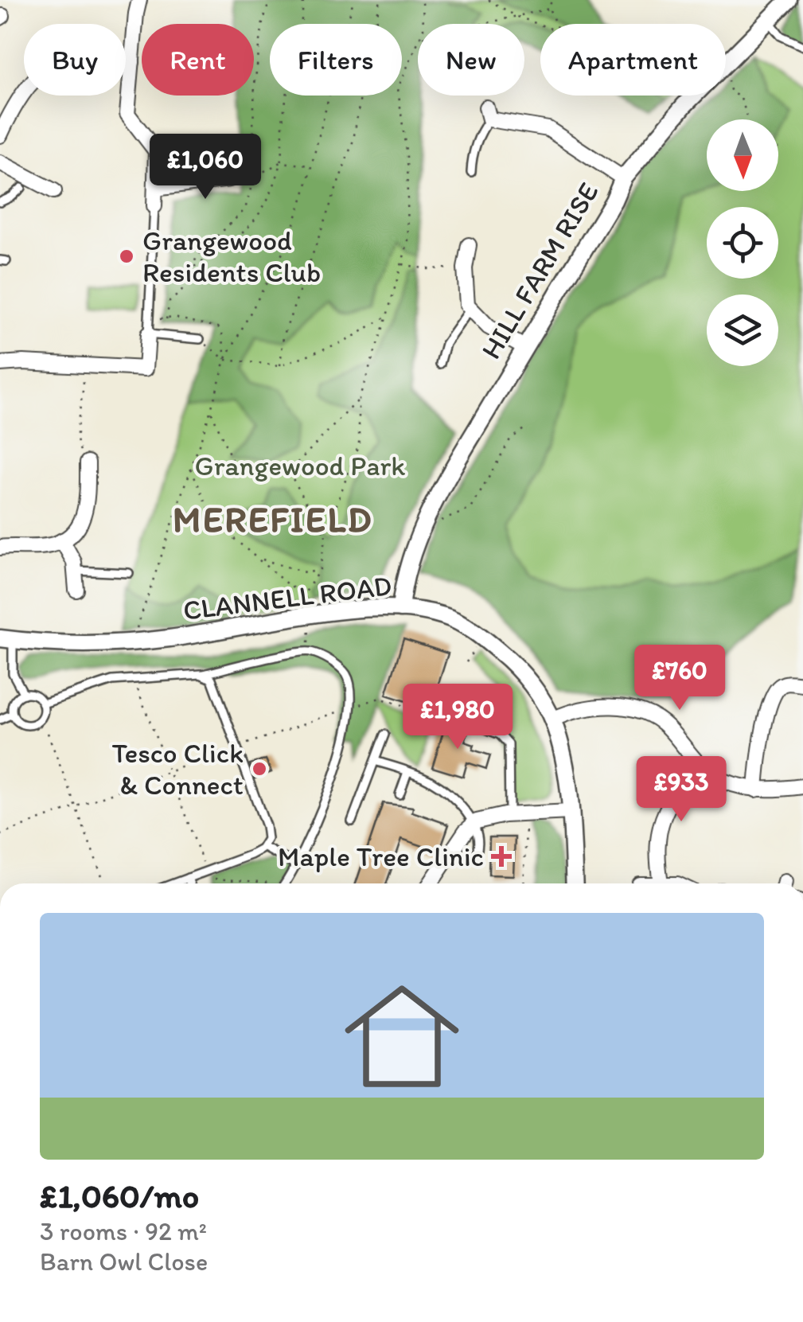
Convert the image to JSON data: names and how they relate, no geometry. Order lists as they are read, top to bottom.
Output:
{
  "streets": {
    "street": ["HILL FARM RISE", "CLANNELL ROAD"]
  },
  "crossings": [
    ["HILL FARM RISE", "CLANNELL ROAD"]
  ],
  "districts": ["MEREFIELD"],
  "parks": ["Grangewood Park"],
  "places": {
    "other": ["Grangewood Residents Club", "Tesco Click & Connect"],
    "health": ["Maple Tree Clinic"]
  },
  "north": "bottom",
  "page": {
    "chip": [
      "Buy",
      "Rent",
      "Filters",
      "New",
      "Apartment"
    ],
    "price": [
      "£1,060",
      "£760",
      "£1,980",
      "£933"
    ],
    "list": [
      {
        "name": "£1,060/mo",
        "note": "3 rooms · 92 m² · Barn Owl Close"
      }
    ]
  }
}
